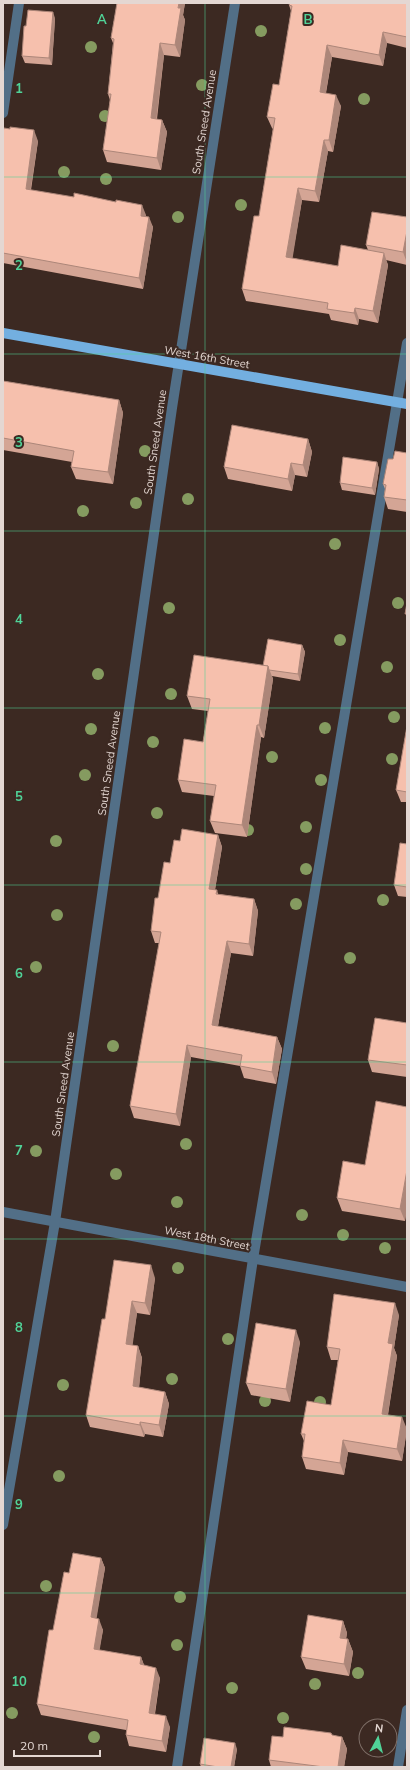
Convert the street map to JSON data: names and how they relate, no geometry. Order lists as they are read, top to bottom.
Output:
{
  "streets": {
    "main road": ["West 16th Street"],
    "street": ["South Sneed Avenue", "West 18th Street"]
  },
  "crossings": [
    ["South Sneed Avenue", "West 16th Street"],
    ["South Sneed Avenue", "West 18th Street"]
  ],
  "scale_bar": "20 m",
  "north": "top",
  "grid": {
    "columns": ["A", "B"],
    "rows": [
      "1",
      "2",
      "3",
      "4",
      "5",
      "6",
      "7",
      "8",
      "9",
      "10"
    ]
  }
}
